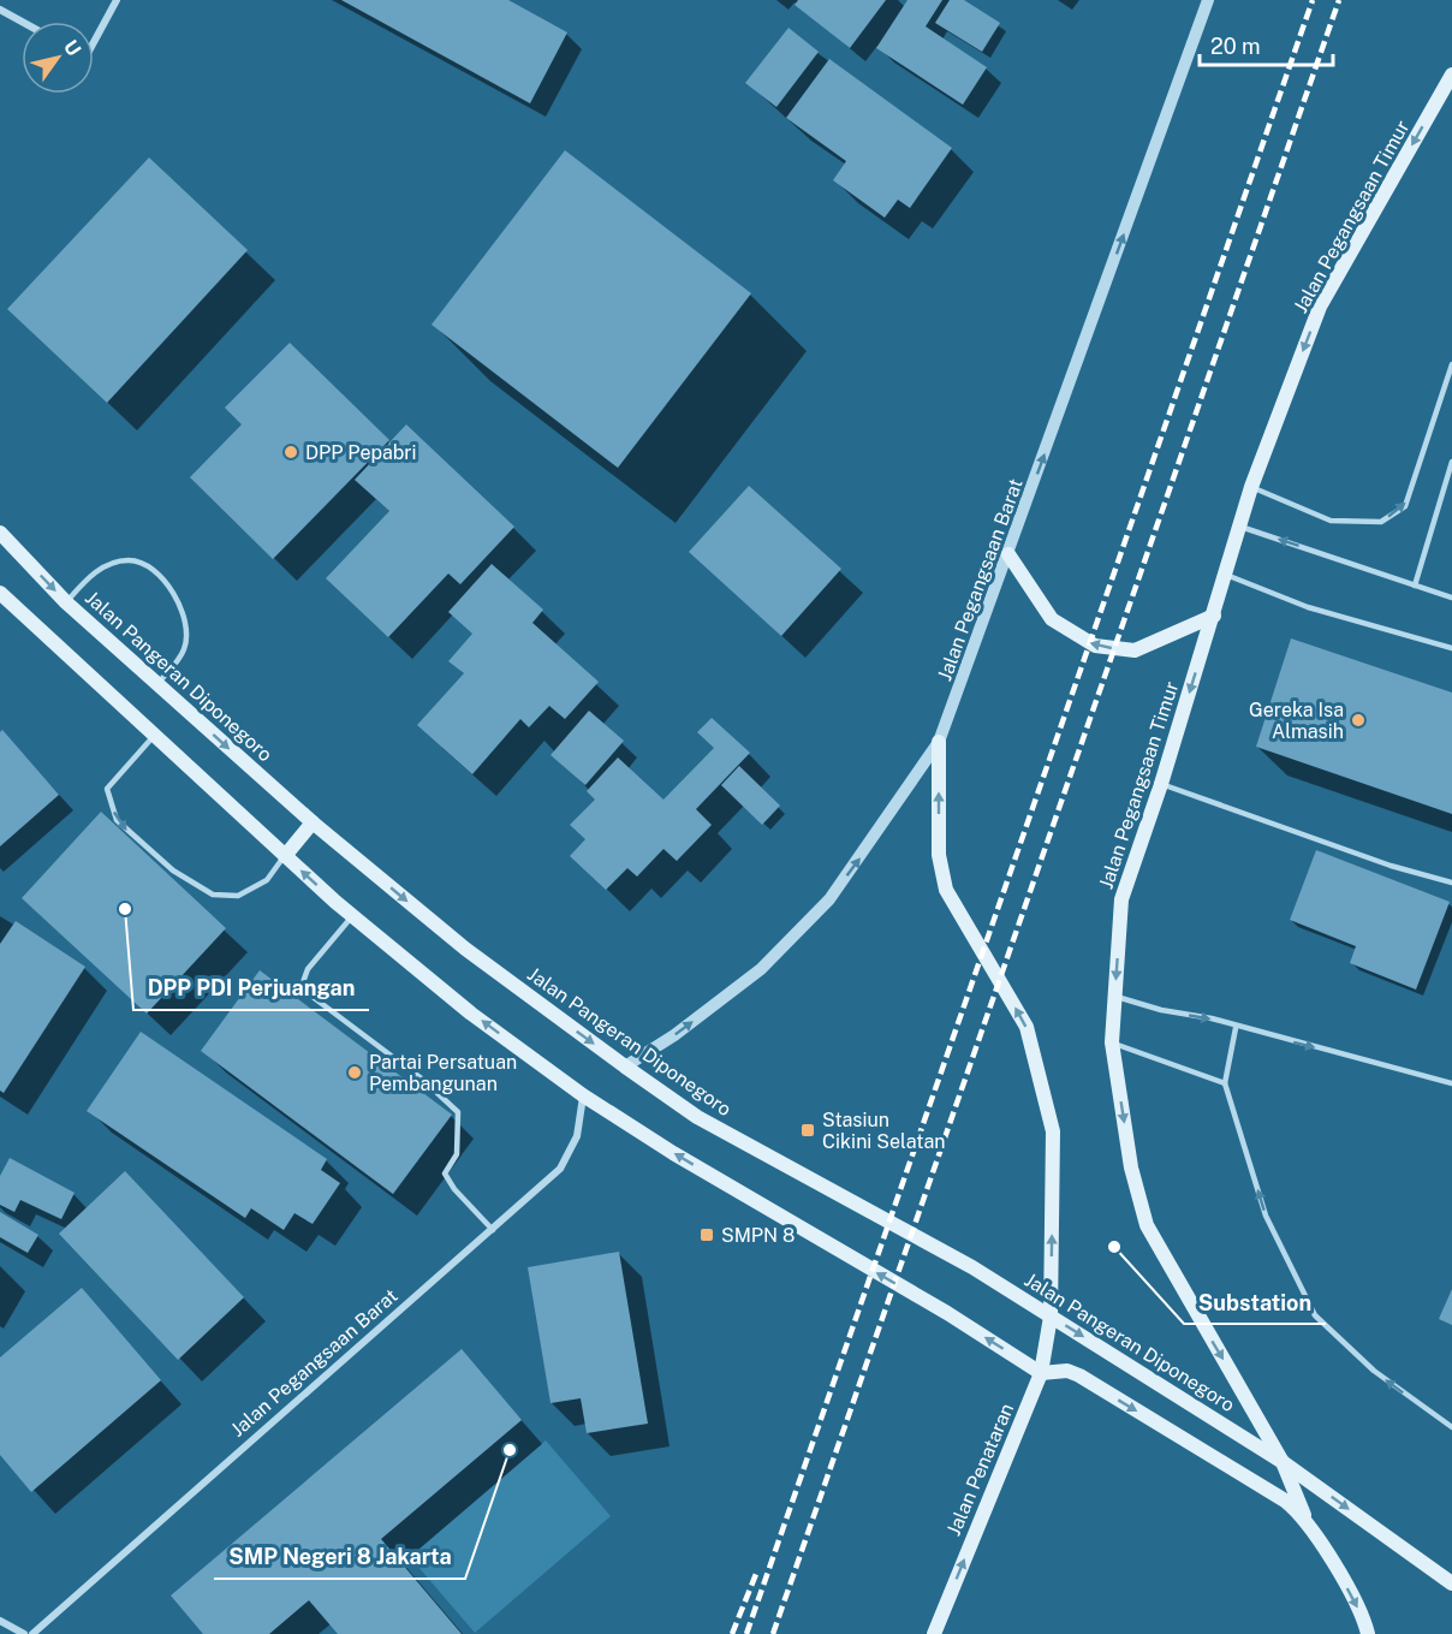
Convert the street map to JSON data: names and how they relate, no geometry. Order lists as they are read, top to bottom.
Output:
{
  "streets": {
    "main road": ["Jalan Pegangsaan Timur", "Jalan Pangeran Diponegoro", "Jalan Penataran"],
    "street": ["Jalan Pegangsaan Barat"]
  },
  "crossings": [
    ["Jalan Pegangsaan Timur", "Jalan Pangeran Diponegoro"],
    ["Jalan Pegangsaan Barat", "Jalan Pangeran Diponegoro"],
    ["Jalan Pegangsaan Barat", "Jalan Penataran"],
    ["Jalan Pangeran Diponegoro", "Jalan Penataran"]
  ],
  "one_way": ["Jalan Pegangsaan Timur", "Jalan Pegangsaan Barat", "Jalan Penataran"],
  "places": {
    "other": [
      "DPP Pepabri",
      "Gereka Isa Almasih",
      "DPP PDI Perjuangan",
      "Partai Persatuan Pembangunan",
      "Substation",
      "SMP Negeri 8 Jakarta"
    ],
    "transit": ["Stasiun Cikini Selatan", "SMPN 8"]
  },
  "scale_bar": "20 m",
  "north": "top right"
}
